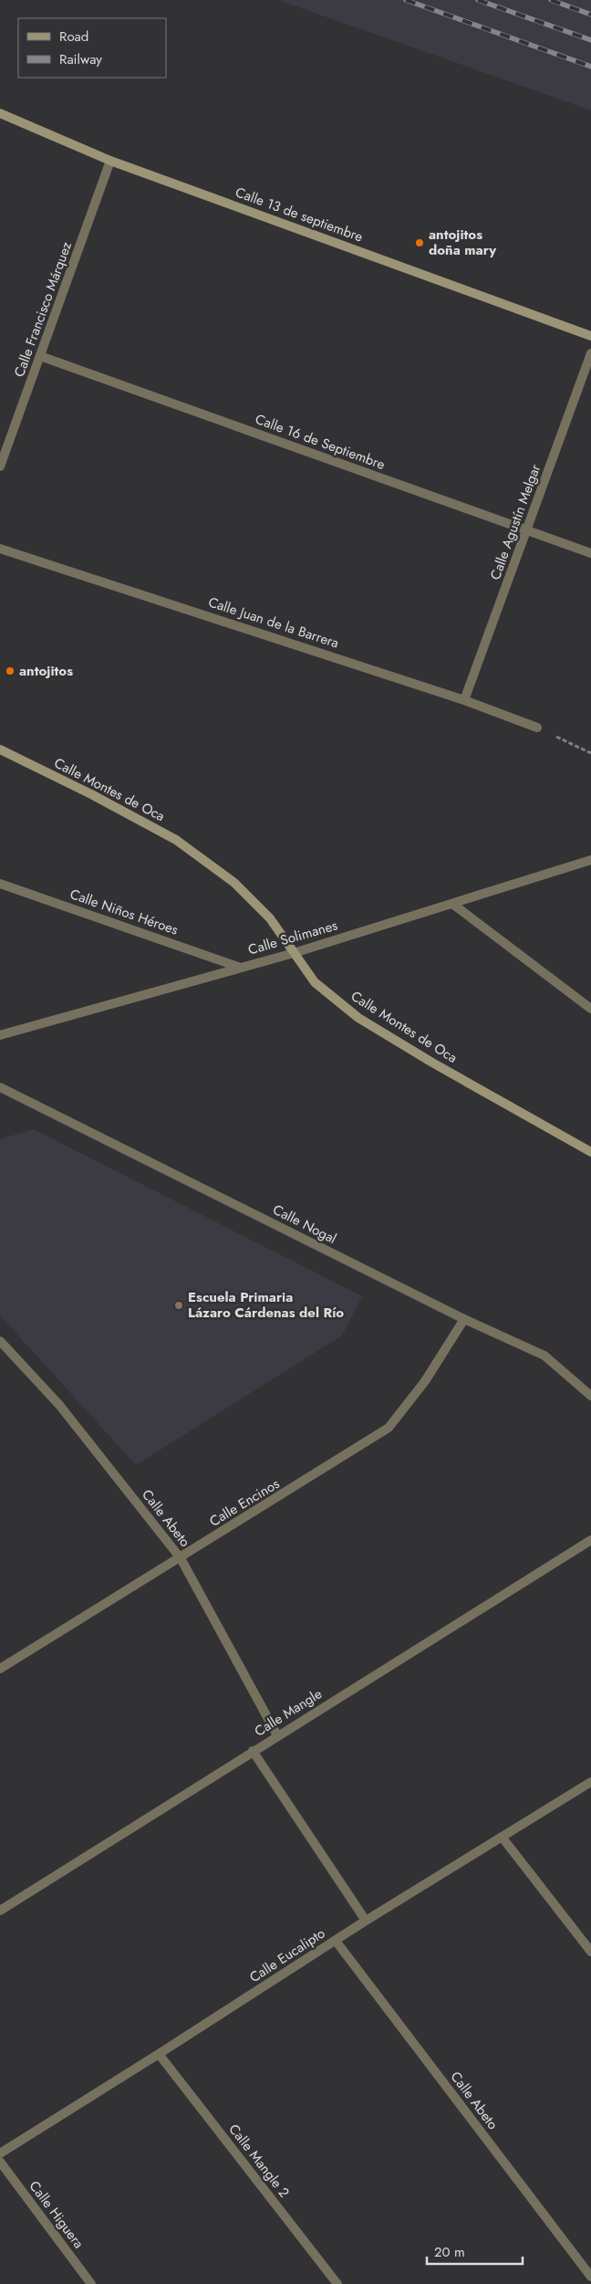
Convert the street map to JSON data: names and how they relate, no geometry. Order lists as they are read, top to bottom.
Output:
{
  "streets": {
    "main road": ["Calle 13 de septiembre", "Calle Montes de Oca"],
    "street": [
      "Calle Francisco Márquez",
      "Calle 16 de Septiembre",
      "Calle Agustín Melgar",
      "Calle Juan de la Barrera",
      "Calle Niños Héroes",
      "Calle Solimanes",
      "Calle Nogal",
      "Calle Encinos",
      "Calle Abeto",
      "Calle Mangle",
      "Calle Eucalipto",
      "Calle Mangle 2",
      "Calle Higuera"
    ]
  },
  "crossings": [
    ["Calle 13 de septiembre", "Calle Francisco Márquez"],
    ["Calle Francisco Márquez", "Calle 16 de Septiembre"],
    ["Calle 16 de Septiembre", "Calle Agustín Melgar"],
    ["Calle Agustín Melgar", "Calle Juan de la Barrera"],
    ["Calle Montes de Oca", "Calle Solimanes"],
    ["Calle Niños Héroes", "Calle Solimanes"],
    ["Calle Nogal", "Calle Encinos"],
    ["Calle Encinos", "Calle Abeto"],
    ["Calle Abeto", "Calle Mangle"],
    ["Calle Abeto", "Calle Eucalipto"],
    ["Calle Eucalipto", "Calle Mangle 2"]
  ],
  "places": ["antojitos doña mary", "antojitos", "Escuela Primaria Lázaro Cárdenas del Río"],
  "legend": ["Road", "Railway"],
  "scale_bar": "20 m"
}
